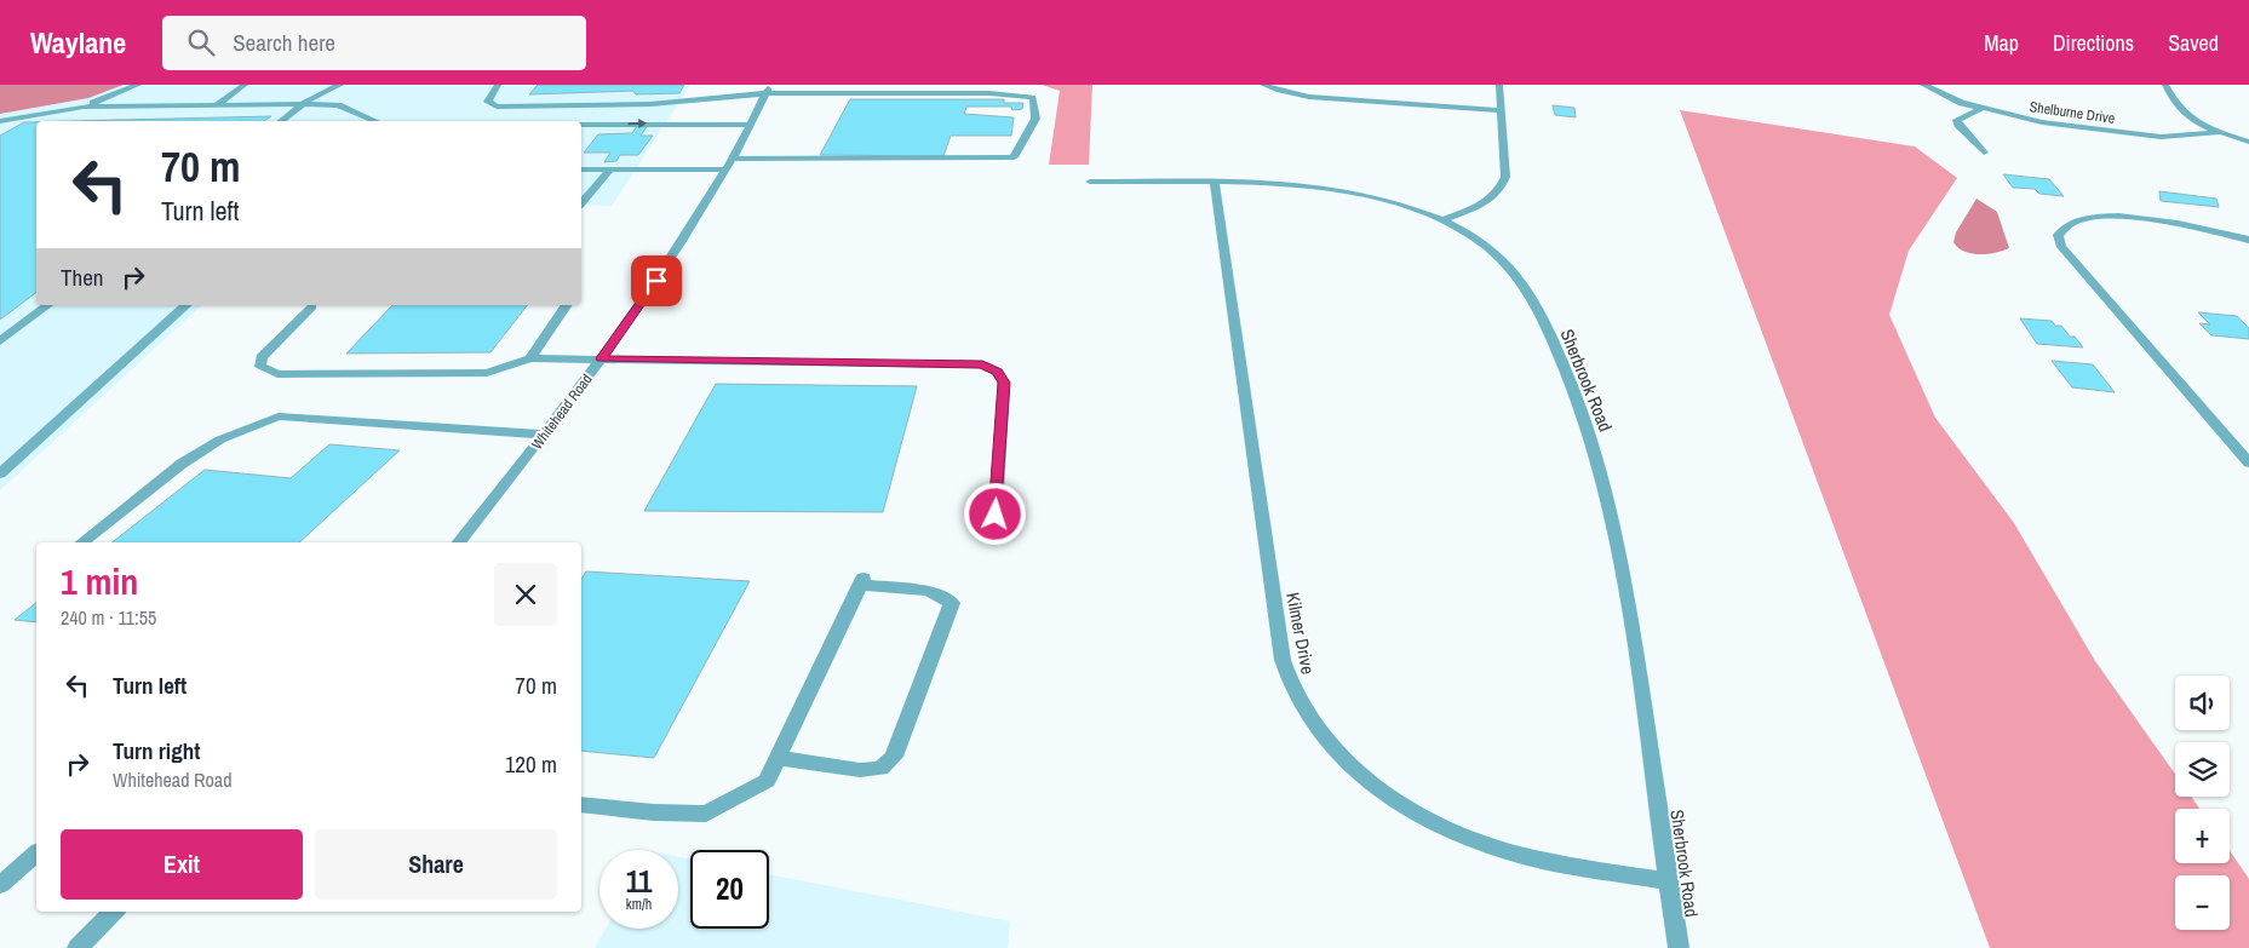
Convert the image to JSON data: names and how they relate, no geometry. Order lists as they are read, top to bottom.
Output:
{
  "streets": {
    "street": [
      "Shelburne Drive",
      "Sherbrook Road",
      "Whitehead Road",
      "Kilmer Drive"
    ]
  },
  "crossings": [
    ["Sherbrook Road", "Kilmer Drive"]
  ],
  "page": {
    "header": "Waylane",
    "search": "Search here",
    "nav": ["Map", "Directions", "Saved"],
    "turn": ["70 m", "Turn left"],
    "then": "Then",
    "heading": ["1 min", "240 m · 11:55"],
    "list": [
      {
        "name": "Turn left",
        "value": "70 m"
      },
      {
        "name": "Turn right",
        "note": "Whitehead Road",
        "value": "120 m"
      }
    ],
    "map_buttons": ["+", "−"],
    "buttons": ["Exit", "Share"],
    "speed": "11 km/h",
    "limit": "20"
  }
}
